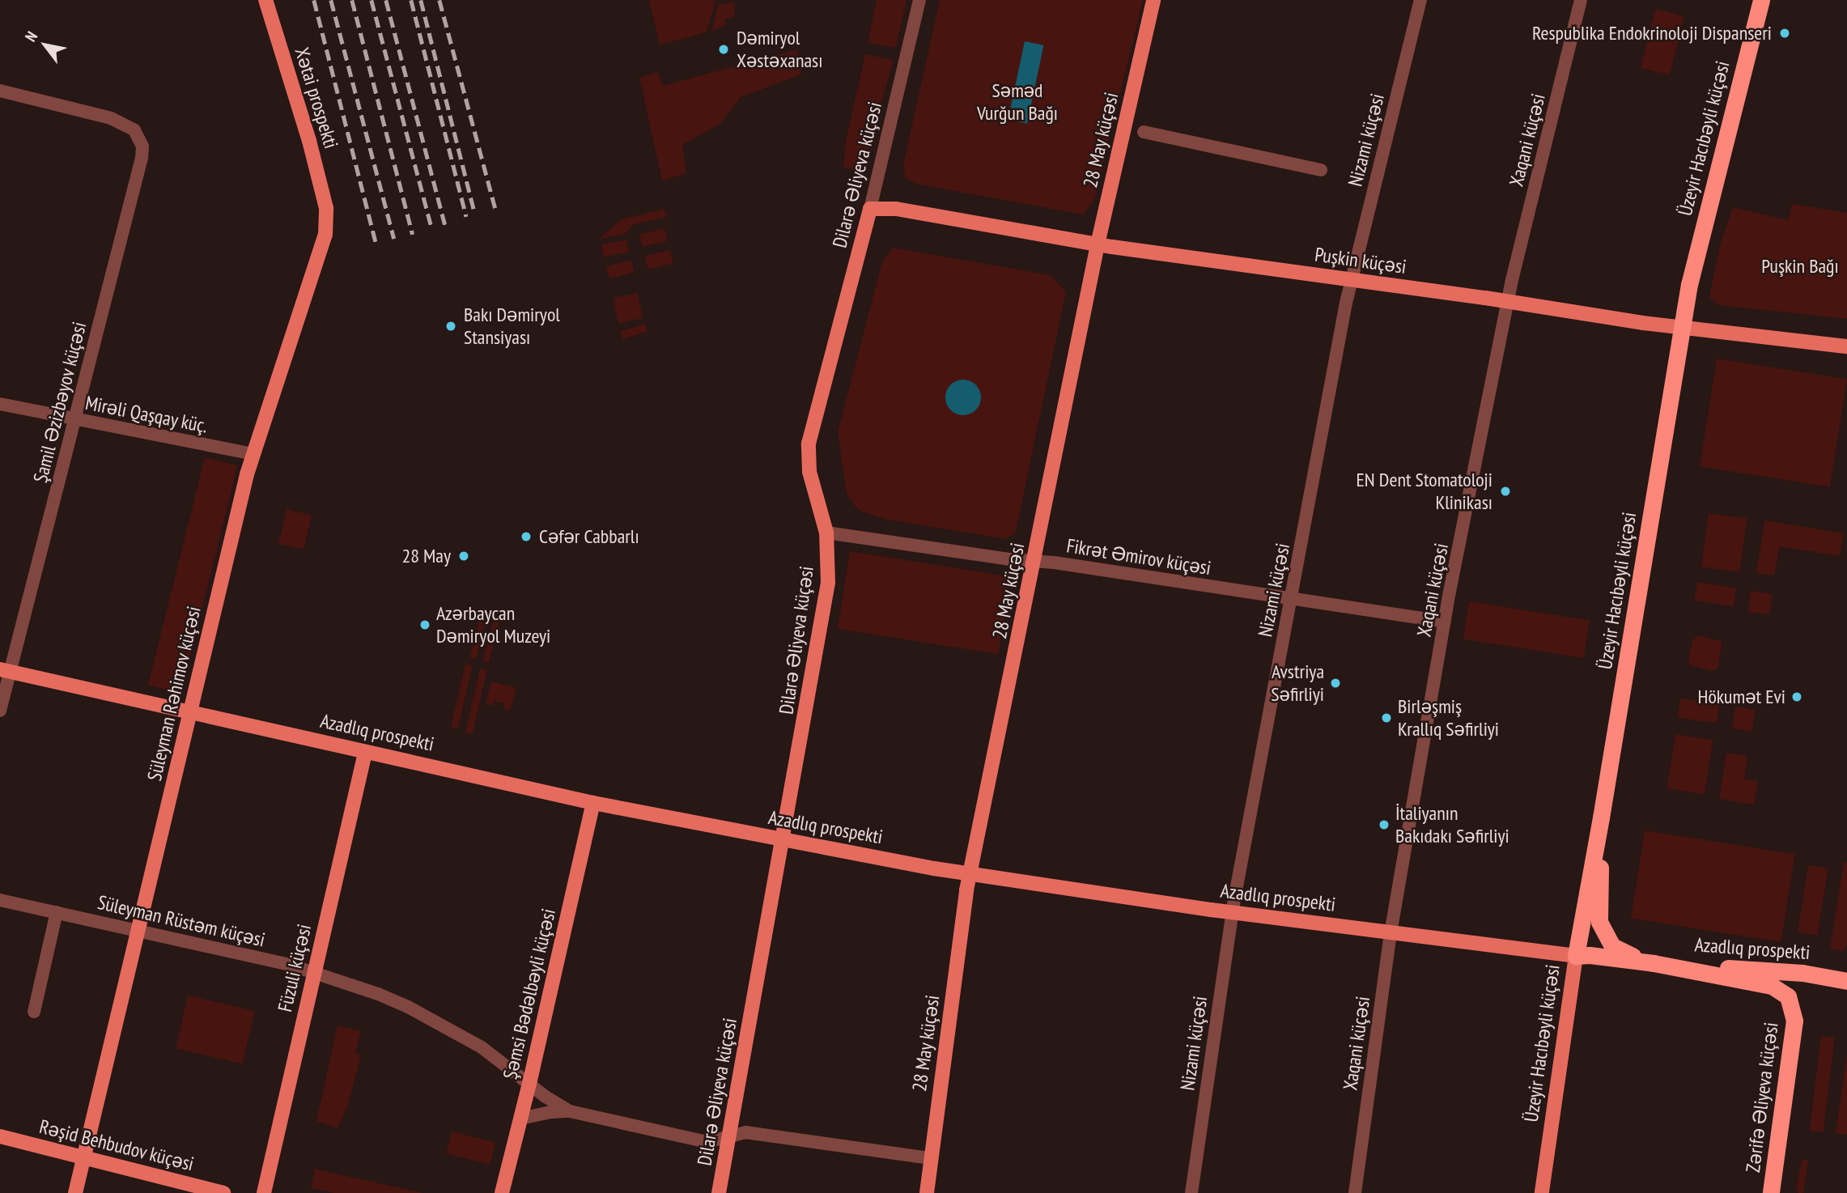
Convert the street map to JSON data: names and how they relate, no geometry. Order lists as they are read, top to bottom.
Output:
{
  "streets": {
    "highway": ["Üzeyir Hacıbəyli küçəsi", "Azadlıq prospekti", "Zərifə Əliyeva küçəsi"],
    "main road": [
      "Xətai prospekti",
      "28 May küçəsi",
      "Dilarə Əliyeva küçəsi",
      "Puşkin küçəsi",
      "Süleyman Rəhimov küçəsi",
      "Füzuli küçəsi",
      "Şəmsi Bədəlbəyli küçəsi",
      "Rəşid Behbudov küçəsi"
    ],
    "street": [
      "Nizami küçəsi",
      "Xaqani küçəsi",
      "Şamil Əzizbəyov küçəsi",
      "Mirəli Qaşqay küç.",
      "Fikrət Əmirov küçəsi",
      "Süleyman Rüstəm küçəsi"
    ]
  },
  "crossings": [
    ["Xətai prospekti", "Süleyman Rəhimov küçəsi"],
    ["Üzeyir Hacıbəyli küçəsi", "Puşkin küçəsi"],
    ["Üzeyir Hacıbəyli küçəsi", "Azadlıq prospekti"],
    ["28 May küçəsi", "Puşkin küçəsi"],
    ["28 May küçəsi", "Fikrət Əmirov küçəsi"],
    ["28 May küçəsi", "Azadlıq prospekti"],
    ["Nizami küçəsi", "Puşkin küçəsi"],
    ["Nizami küçəsi", "Fikrət Əmirov küçəsi"],
    ["Nizami küçəsi", "Azadlıq prospekti"],
    ["Xaqani küçəsi", "Puşkin küçəsi"],
    ["Xaqani küçəsi", "Fikrət Əmirov küçəsi"],
    ["Xaqani küçəsi", "Azadlıq prospekti"],
    ["Dilarə Əliyeva küçəsi", "Puşkin küçəsi"],
    ["Dilarə Əliyeva küçəsi", "Fikrət Əmirov küçəsi"],
    ["Dilarə Əliyeva küçəsi", "Azadlıq prospekti"],
    ["Şamil Əzizbəyov küçəsi", "Mirəli Qaşqay küç."],
    ["Şamil Əzizbəyov küçəsi", "Azadlıq prospekti"],
    ["Mirəli Qaşqay küç.", "Süleyman Rəhimov küçəsi"],
    ["Süleyman Rəhimov küçəsi", "Azadlıq prospekti"],
    ["Süleyman Rəhimov küçəsi", "Süleyman Rüstəm küçəsi"],
    ["Süleyman Rəhimov küçəsi", "Rəşid Behbudov küçəsi"],
    ["Azadlıq prospekti", "Füzuli küçəsi"],
    ["Azadlıq prospekti", "Şəmsi Bədəlbəyli küçəsi"],
    ["Azadlıq prospekti", "Zərifə Əliyeva küçəsi"],
    ["Süleyman Rüstəm küçəsi", "Füzuli küçəsi"],
    ["Süleyman Rüstəm küçəsi", "Şəmsi Bədəlbəyli küçəsi"]
  ],
  "parks": ["Səməd Vurğun Bağı", "Puşkin Bağı"],
  "places": [
    "Respublika Endokrinoloji Dispanseri",
    "Dəmiryol Xəstəxanası",
    "Bakı Dəmiryol Stansiyası",
    "EN Dent Stomatoloji Klinikası",
    "Cəfər Cabbarlı",
    "28 May",
    "Azərbaycan Dəmiryol Muzeyi",
    "Avstriya Səfirliyi",
    "Hökumət Evi",
    "Birləşmiş Krallıq Səfirliyi",
    "İtaliyanın Bakıdakı Səfirliyi"
  ],
  "north": "top left"
}
